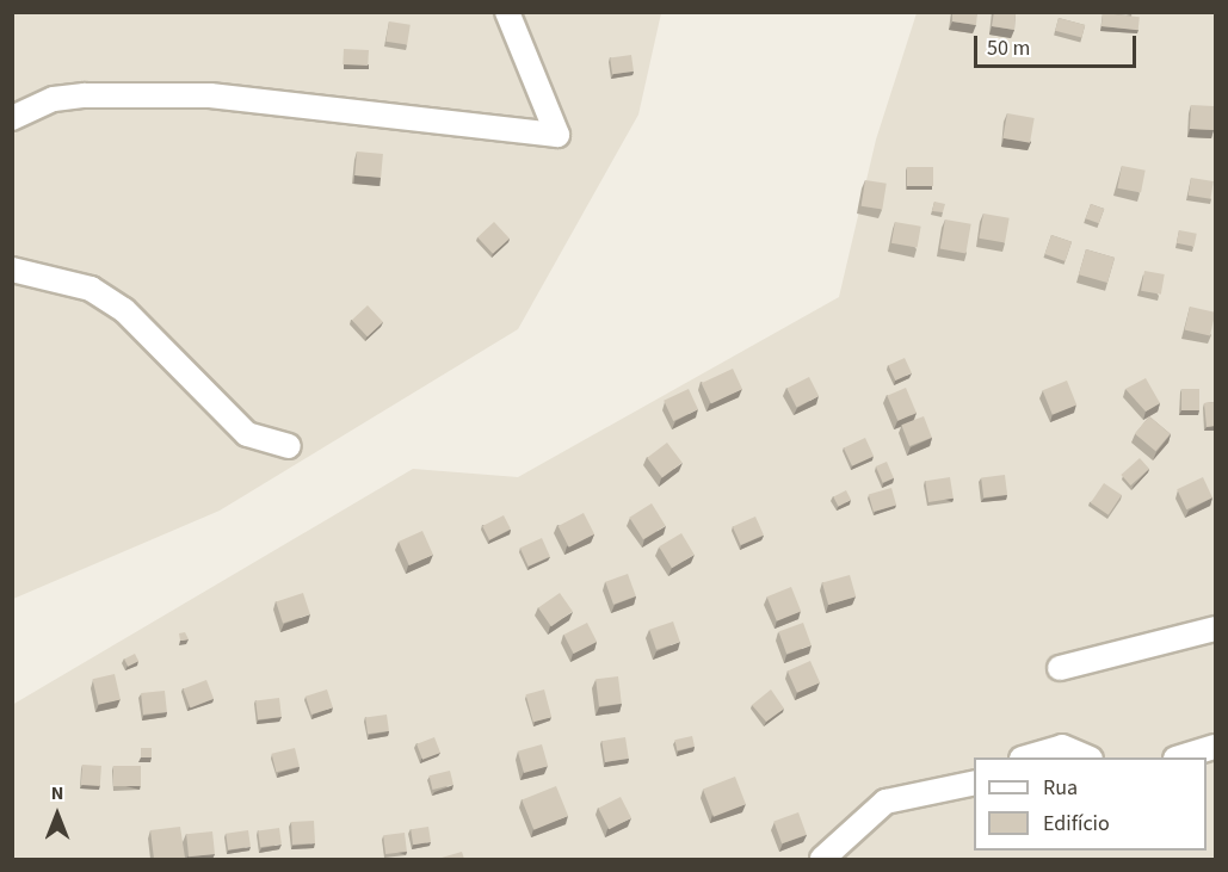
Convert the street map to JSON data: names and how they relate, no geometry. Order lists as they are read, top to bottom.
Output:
{
  "legend": ["Rua", "Edifício"],
  "scale_bar": "50 m",
  "north": "top"
}
